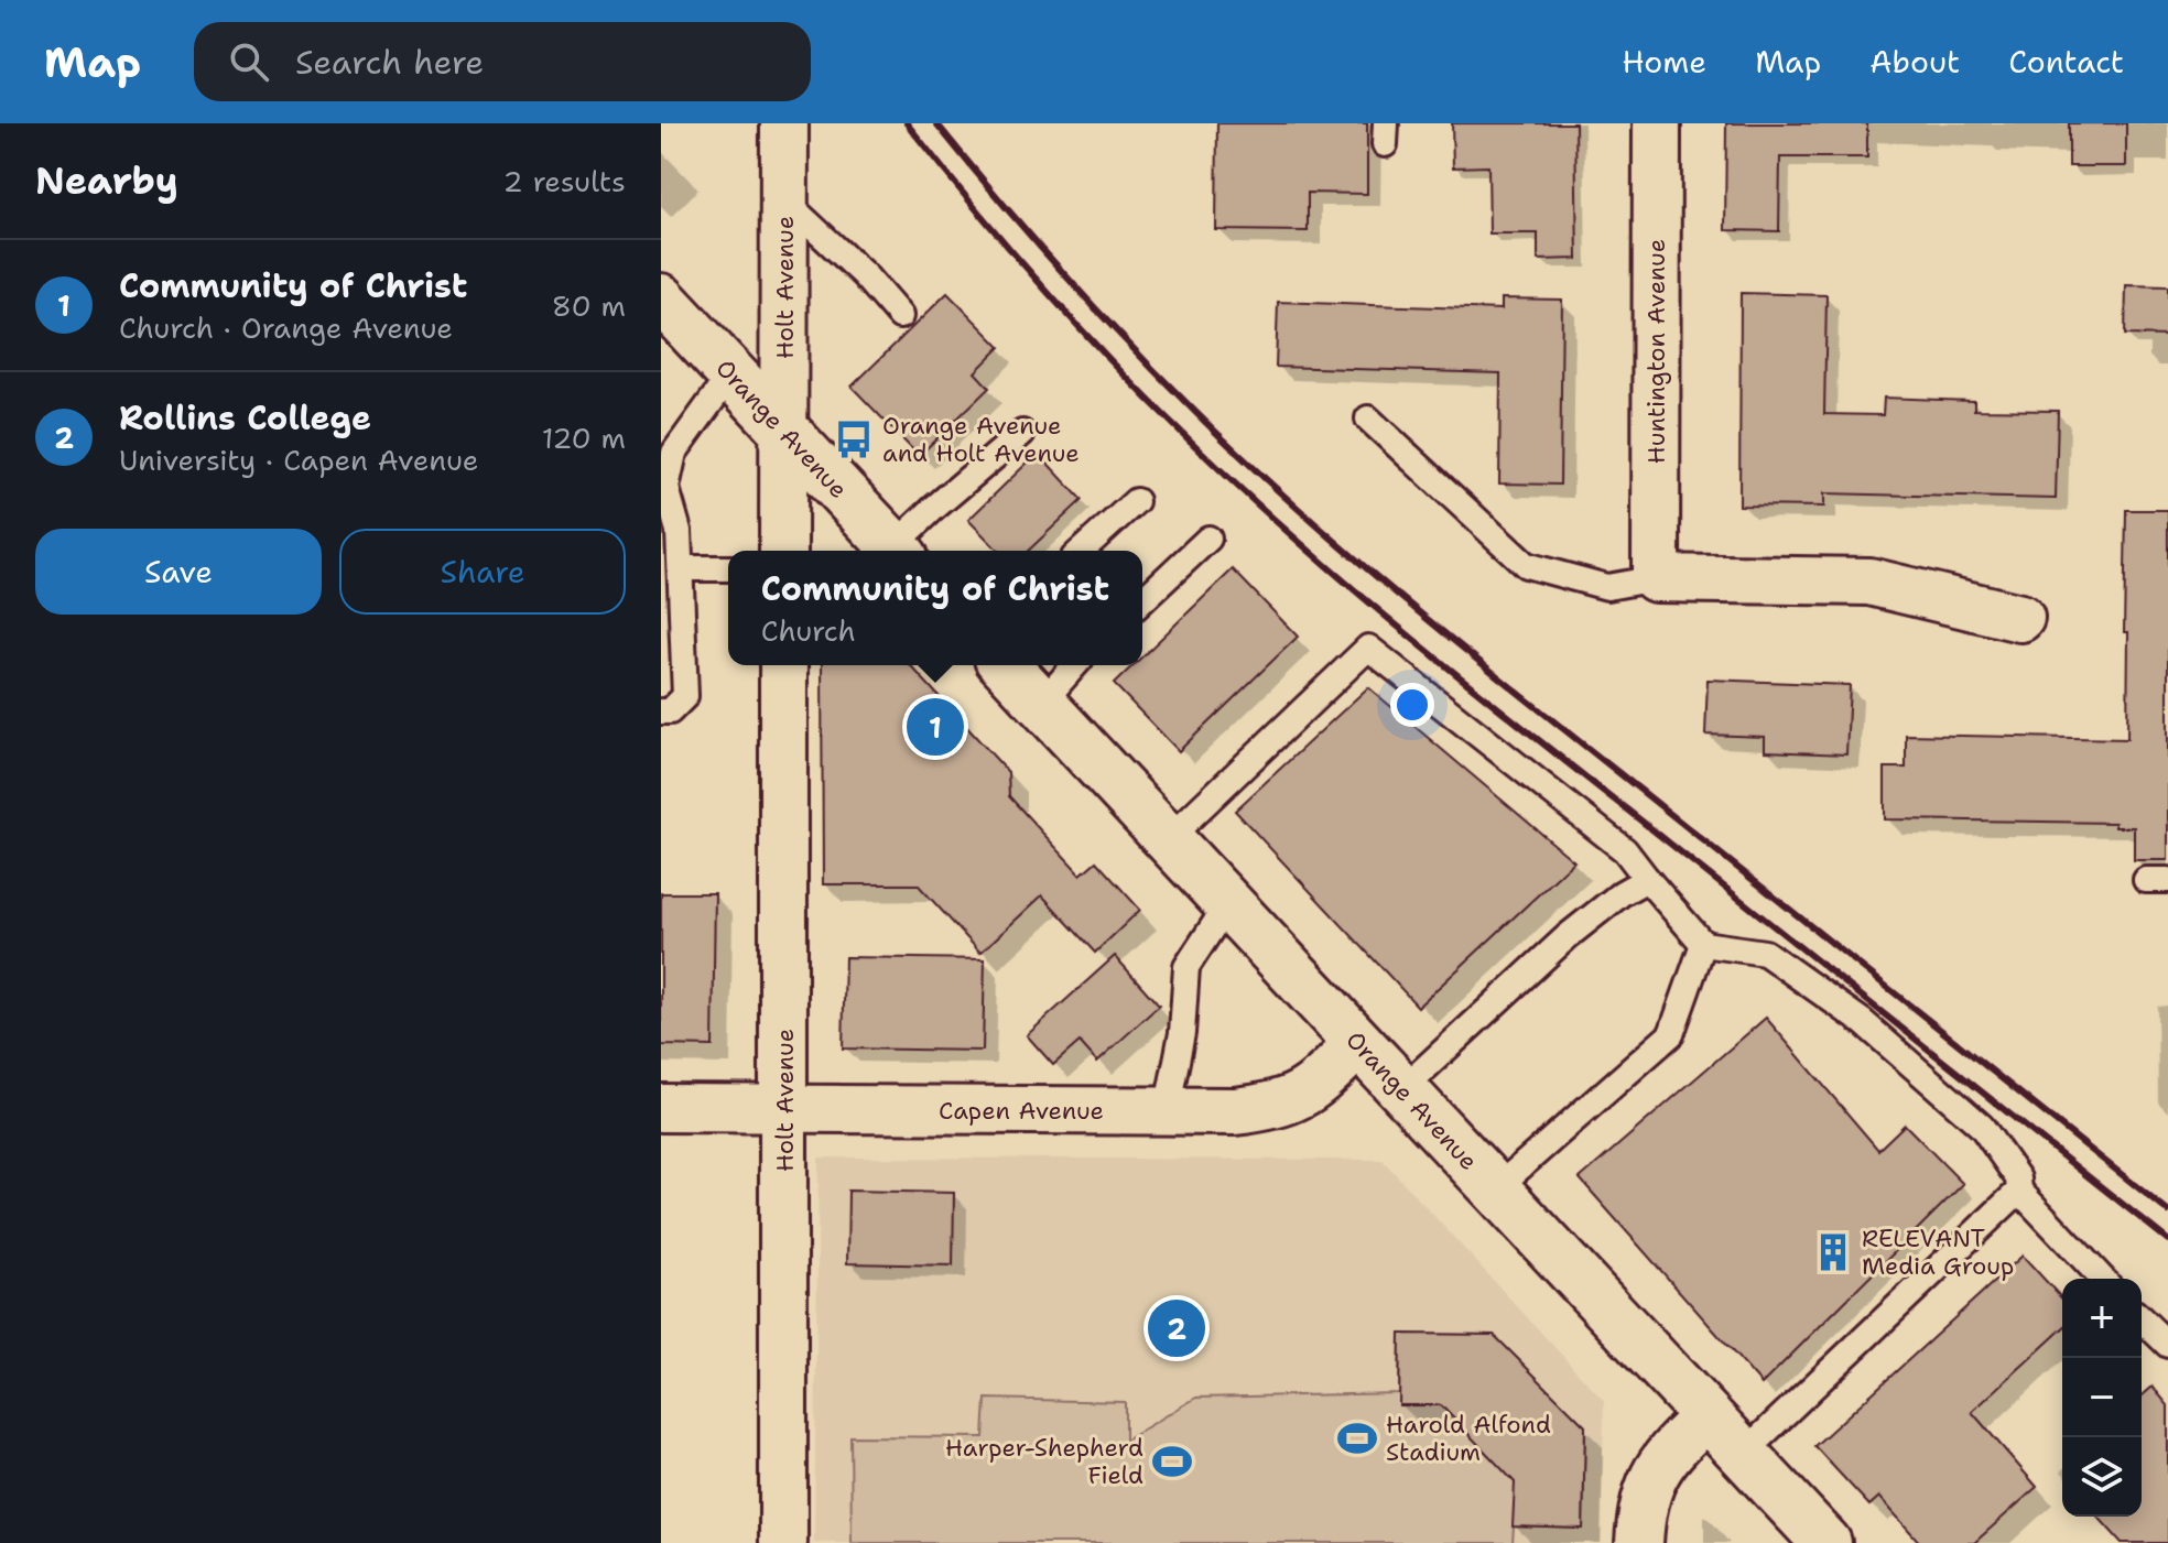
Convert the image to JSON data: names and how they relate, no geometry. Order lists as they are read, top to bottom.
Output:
{
  "streets": {
    "main road": ["Orange Avenue"],
    "street": ["Holt Avenue", "Huntington Avenue", "Capen Avenue"]
  },
  "crossings": [
    ["Holt Avenue", "Orange Avenue"],
    ["Holt Avenue", "Capen Avenue"],
    ["Orange Avenue", "Capen Avenue"]
  ],
  "places": {
    "bus stop": ["Orange Avenue and Holt Avenue"],
    "building": ["RELEVANT Media Group"],
    "sports": ["Harold Alfond Stadium", "Harper-Shepherd Field"]
  },
  "page": {
    "header": "Map",
    "search": "Search here",
    "nav": [
      "Home",
      "Map",
      "About",
      "Contact"
    ],
    "heading": ["Nearby", "2 results"],
    "list": [
      {
        "mark": "1",
        "name": "Community of Christ",
        "note": "Church · Orange Avenue",
        "value": "80 m"
      },
      {
        "mark": "2",
        "name": "Rollins College",
        "note": "University · Capen Avenue",
        "value": "120 m"
      }
    ],
    "buttons": ["Save", "Share"],
    "popup": ["Community of Christ", "Church"],
    "pins": ["1", "2"],
    "map_buttons": ["+", "−"]
  }
}
